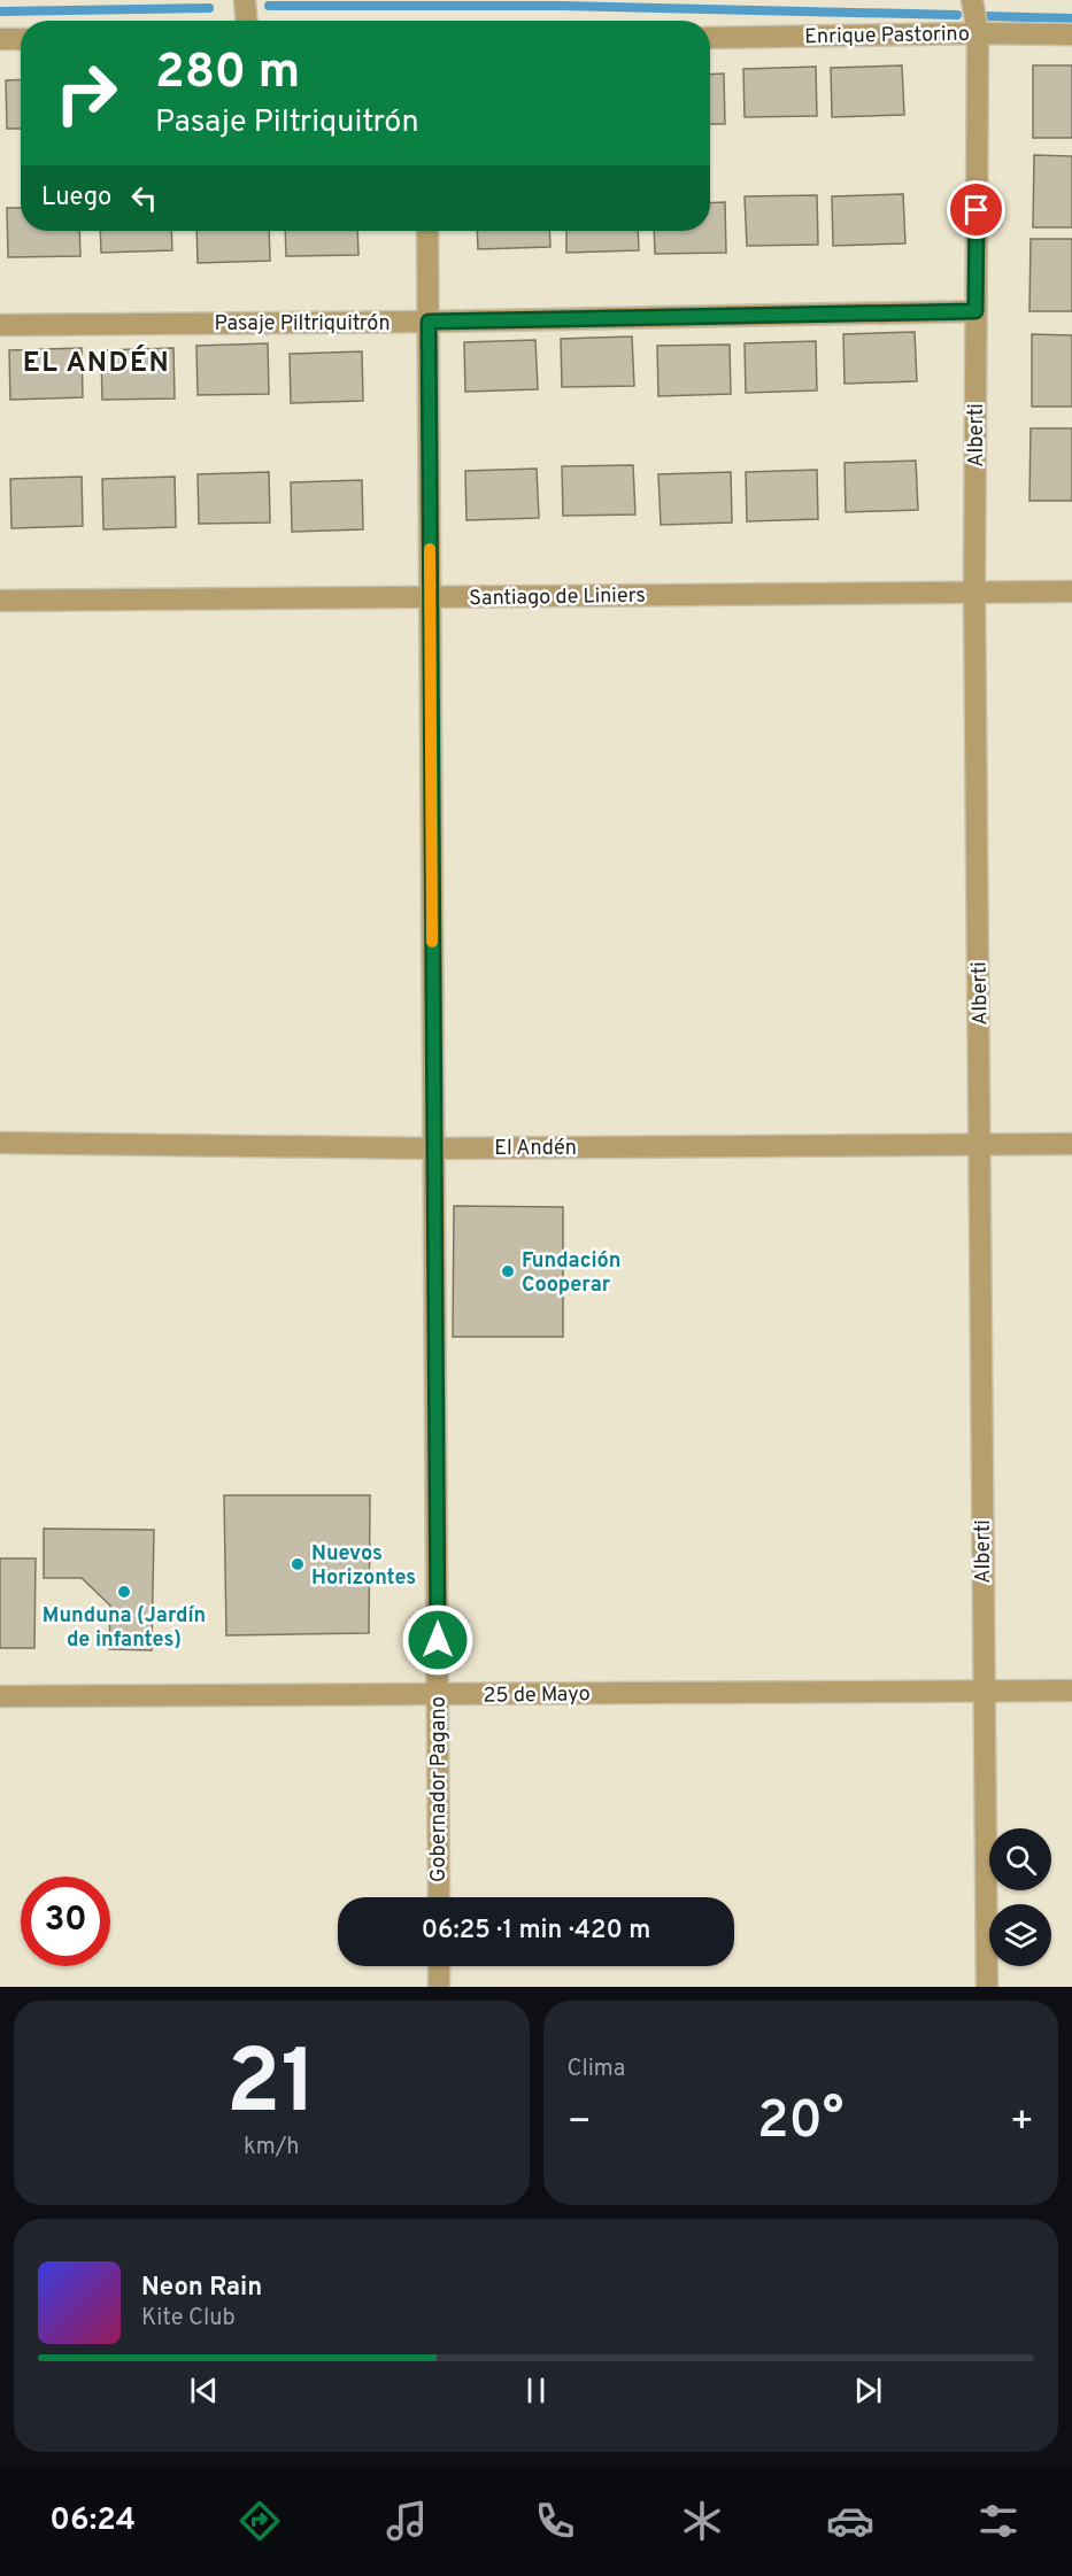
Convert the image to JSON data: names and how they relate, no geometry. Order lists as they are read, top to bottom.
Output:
{
  "streets": {
    "street": [
      "Enrique Pastorino",
      "Pasaje Piltriquitrón",
      "Alberti",
      "Santiago de Liniers",
      "El Andén",
      "25 de Mayo",
      "Gobernador Pagano"
    ]
  },
  "crossings": [
    ["Enrique Pastorino", "Alberti"],
    ["Pasaje Piltriquitrón", "Alberti"],
    ["Pasaje Piltriquitrón", "Gobernador Pagano"],
    ["Alberti", "Santiago de Liniers"],
    ["Alberti", "El Andén"],
    ["Alberti", "25 de Mayo"],
    ["Santiago de Liniers", "Gobernador Pagano"],
    ["El Andén", "Gobernador Pagano"],
    ["25 de Mayo", "Gobernador Pagano"]
  ],
  "districts": ["EL ANDÉN"],
  "places": ["Fundación Cooperar", "Nuevos Horizontes", "Munduna (Jardín de infantes)"],
  "page": {
    "turn": ["280 m", "Pasaje Piltriquitrón"],
    "then": "Luego",
    "limit": "30",
    "trip": "06:25 · 1 min · 420 m",
    "tile": [
      ["21", "km/h"],
      "Clima"
    ],
    "heat": ["−", "20°", "+"],
    "song": ["Neon Rain", "Kite Club"],
    "tabs": "06:24"
  }
}
